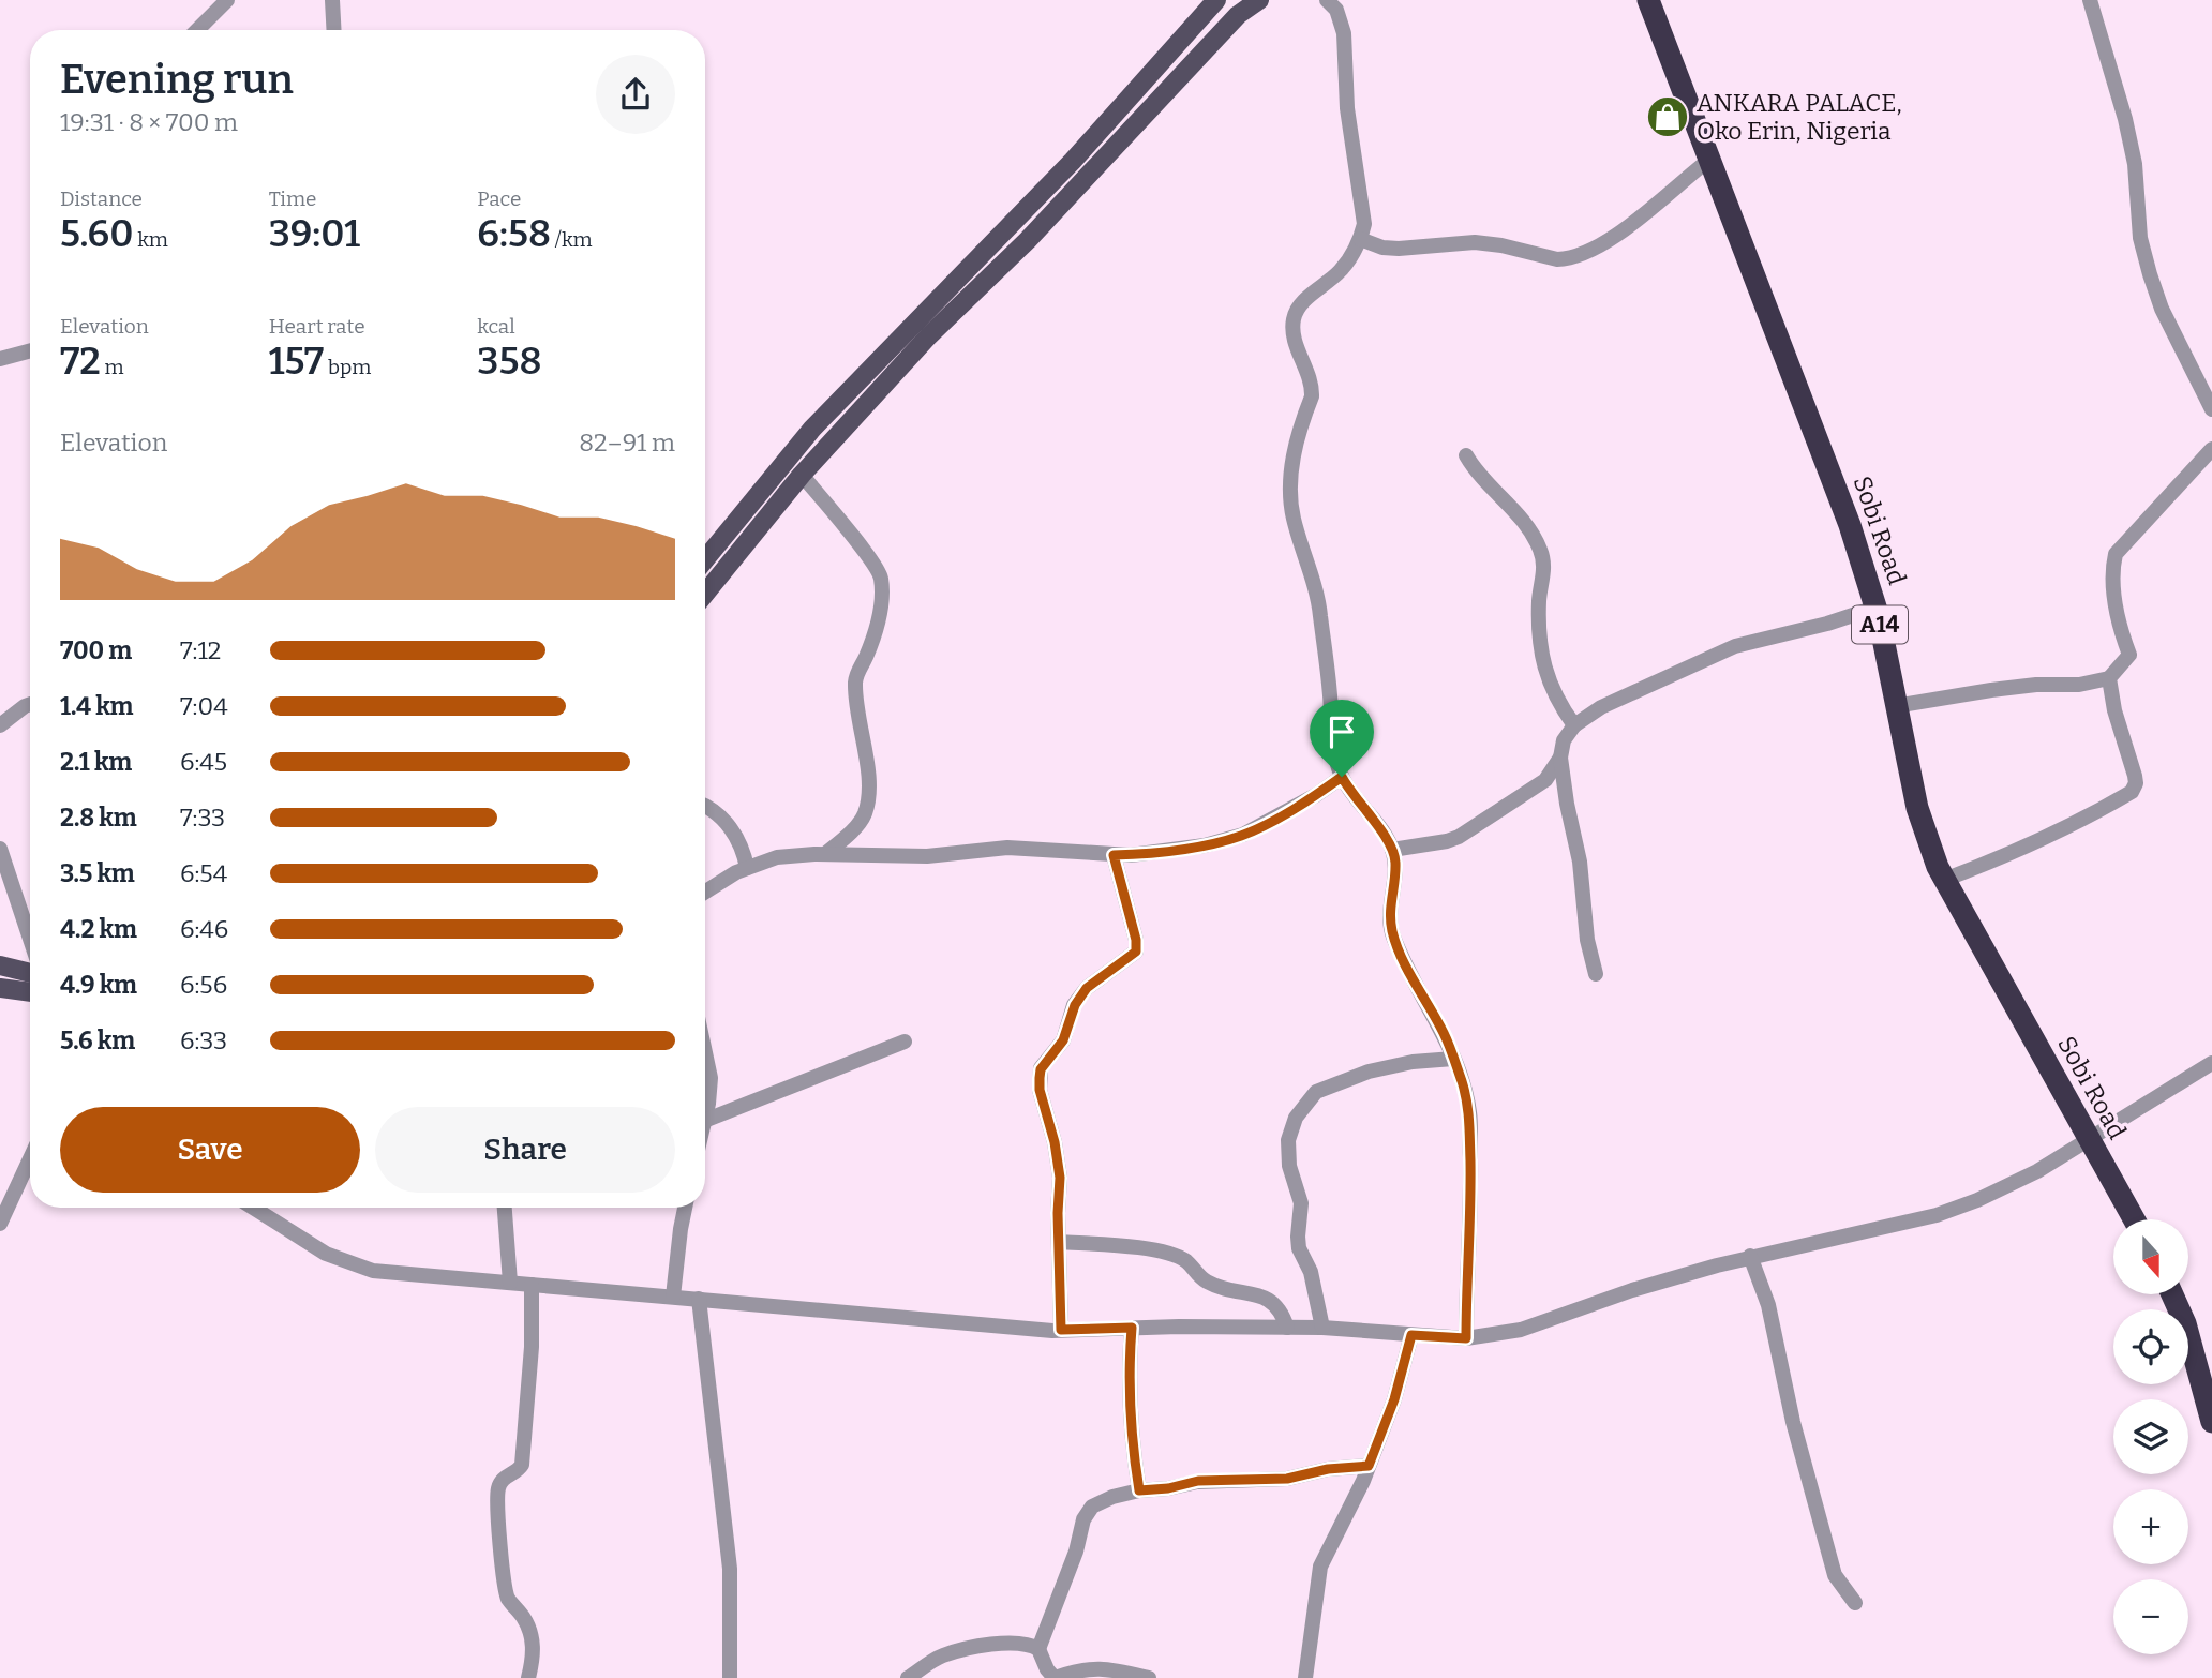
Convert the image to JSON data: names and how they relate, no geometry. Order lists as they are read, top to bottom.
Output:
{
  "streets": {
    "highway": ["Sobi Road", "A14"]
  },
  "places": {
    "shop": ["ANKARA PALACE, Oko Erin, Nigeria"]
  },
  "north": "bottom",
  "page": {
    "heading": ["Evening run", "19:31 · 8 × 700 m"],
    "stats": [
      ["Distance", "5.60 km"],
      ["Time", "39:01"],
      ["Pace", "6:58 /km"],
      ["Elevation", "72 m"],
      ["Heart rate", "157 bpm"],
      ["kcal", "358"]
    ],
    "chart": ["Elevation", "82–91 m"],
    "list": [
      {
        "name": "700 m",
        "note": "7:12"
      },
      {
        "name": "1.4 km",
        "note": "7:04"
      },
      {
        "name": "2.1 km",
        "note": "6:45"
      },
      {
        "name": "2.8 km",
        "note": "7:33"
      },
      {
        "name": "3.5 km",
        "note": "6:54"
      },
      {
        "name": "4.2 km",
        "note": "6:46"
      },
      {
        "name": "4.9 km",
        "note": "6:56"
      },
      {
        "name": "5.6 km",
        "note": "6:33"
      }
    ],
    "buttons": ["Save", "Share"],
    "map_buttons": ["+", "−"]
  }
}
